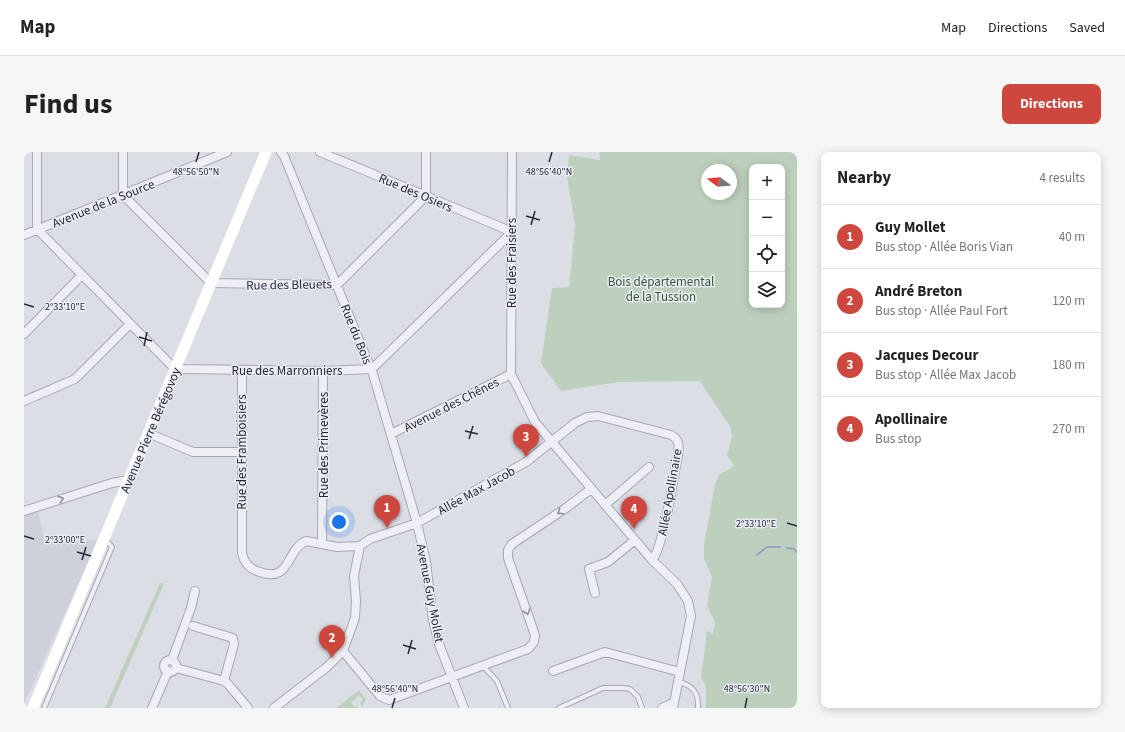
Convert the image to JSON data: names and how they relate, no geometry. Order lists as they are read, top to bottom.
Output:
{
  "streets": {
    "street": [
      "Rue des Osiers",
      "Avenue de la Source",
      "Rue des Fraisiers",
      "Rue des Bleuets",
      "Rue du Bois",
      "Rue des Marronniers",
      "Avenue des Chênes",
      "Avenue Pierre Bérégovoy",
      "Rue des Primevères",
      "Rue des Framboisiers",
      "Allée Max Jacob",
      "Allée Apollinaire",
      "Avenue Guy Mollet"
    ]
  },
  "crossings": [
    ["Rue des Osiers", "Rue des Fraisiers"],
    ["Rue des Osiers", "Rue des Bleuets"],
    ["Rue des Fraisiers", "Avenue des Chênes"],
    ["Rue des Bleuets", "Rue du Bois"],
    ["Rue des Bleuets", "Avenue Pierre Bérégovoy"],
    ["Rue du Bois", "Rue des Marronniers"],
    ["Rue du Bois", "Avenue des Chênes"],
    ["Rue du Bois", "Allée Max Jacob"],
    ["Rue du Bois", "Avenue Guy Mollet"],
    ["Rue des Marronniers", "Avenue Pierre Bérégovoy"],
    ["Rue des Marronniers", "Rue des Primevères"],
    ["Rue des Marronniers", "Rue des Framboisiers"],
    ["Rue des Primevères", "Rue des Framboisiers"],
    ["Allée Max Jacob", "Allée Apollinaire"],
    ["Allée Max Jacob", "Avenue Guy Mollet"]
  ],
  "parks": ["Bois départemental de la Tussion"],
  "north": "left",
  "page": {
    "header": "Map",
    "nav": ["Map", "Directions", "Saved"],
    "title": "Find us",
    "buttons": "Directions",
    "heading": ["Nearby", "4 results"],
    "map_buttons": ["+", "−"],
    "list": [
      {
        "mark": "1",
        "name": "Guy Mollet",
        "note": "Bus stop · Allée Boris Vian",
        "value": "40 m"
      },
      {
        "mark": "2",
        "name": "André Breton",
        "note": "Bus stop · Allée Paul Fort",
        "value": "120 m"
      },
      {
        "mark": "3",
        "name": "Jacques Decour",
        "note": "Bus stop · Allée Max Jacob",
        "value": "180 m"
      },
      {
        "mark": "4",
        "name": "Apollinaire",
        "note": "Bus stop",
        "value": "270 m"
      }
    ],
    "pins": [
      "3",
      "1",
      "4",
      "2"
    ]
  },
  "coordinates": [
    "48°56'50\"N",
    "48°56'40\"N",
    "2°33'10\"E",
    "2°33'00\"E",
    "48°56'30\"N"
  ]
}
